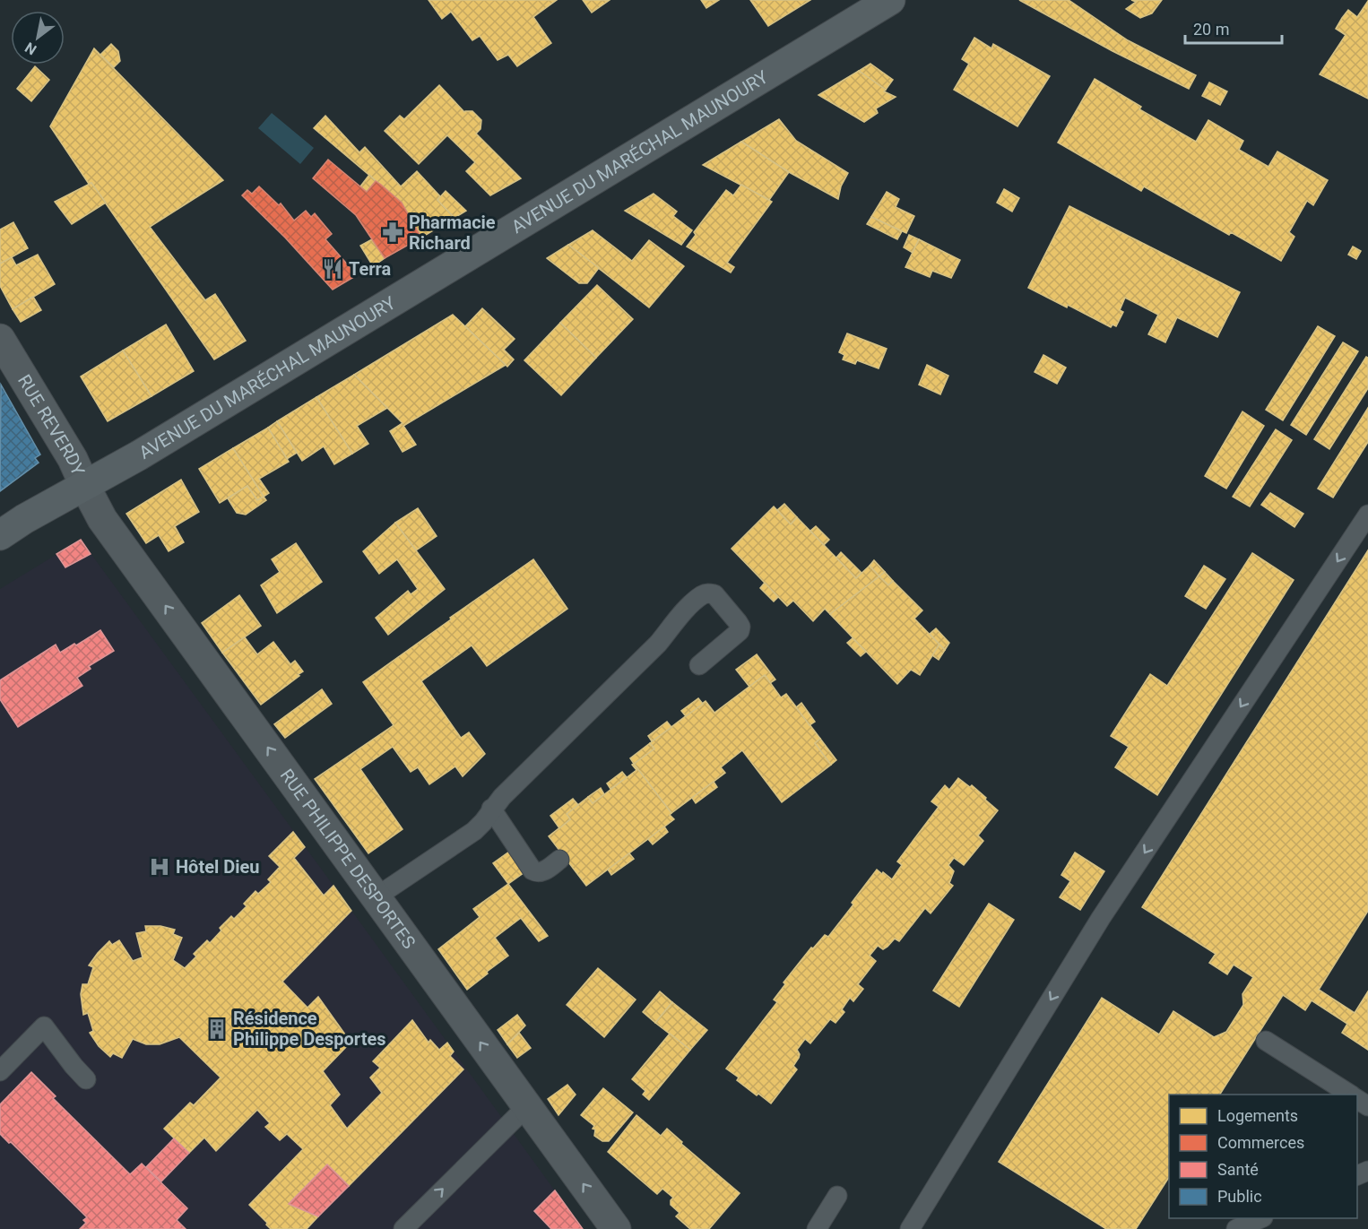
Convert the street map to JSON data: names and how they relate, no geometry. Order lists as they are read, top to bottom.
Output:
{
  "streets": {
    "main road": ["AVENUE DU MARÉCHAL MAUNOURY"],
    "street": ["RUE REVERDY", "RUE PHILIPPE DESPORTES"]
  },
  "crossings": [
    ["AVENUE DU MARÉCHAL MAUNOURY", "RUE REVERDY"],
    ["AVENUE DU MARÉCHAL MAUNOURY", "RUE PHILIPPE DESPORTES"],
    ["RUE REVERDY", "RUE PHILIPPE DESPORTES"]
  ],
  "one_way": ["RUE PHILIPPE DESPORTES"],
  "places": {
    "pharmacy": ["Pharmacie Richard"],
    "restaurant": ["Terra"],
    "hospital": ["Hôtel Dieu"],
    "building": ["Résidence Philippe Desportes"]
  },
  "legend": [
    "Logements",
    "Commerces",
    "Santé",
    "Public"
  ],
  "scale_bar": "20 m",
  "north": "bottom left"
}
